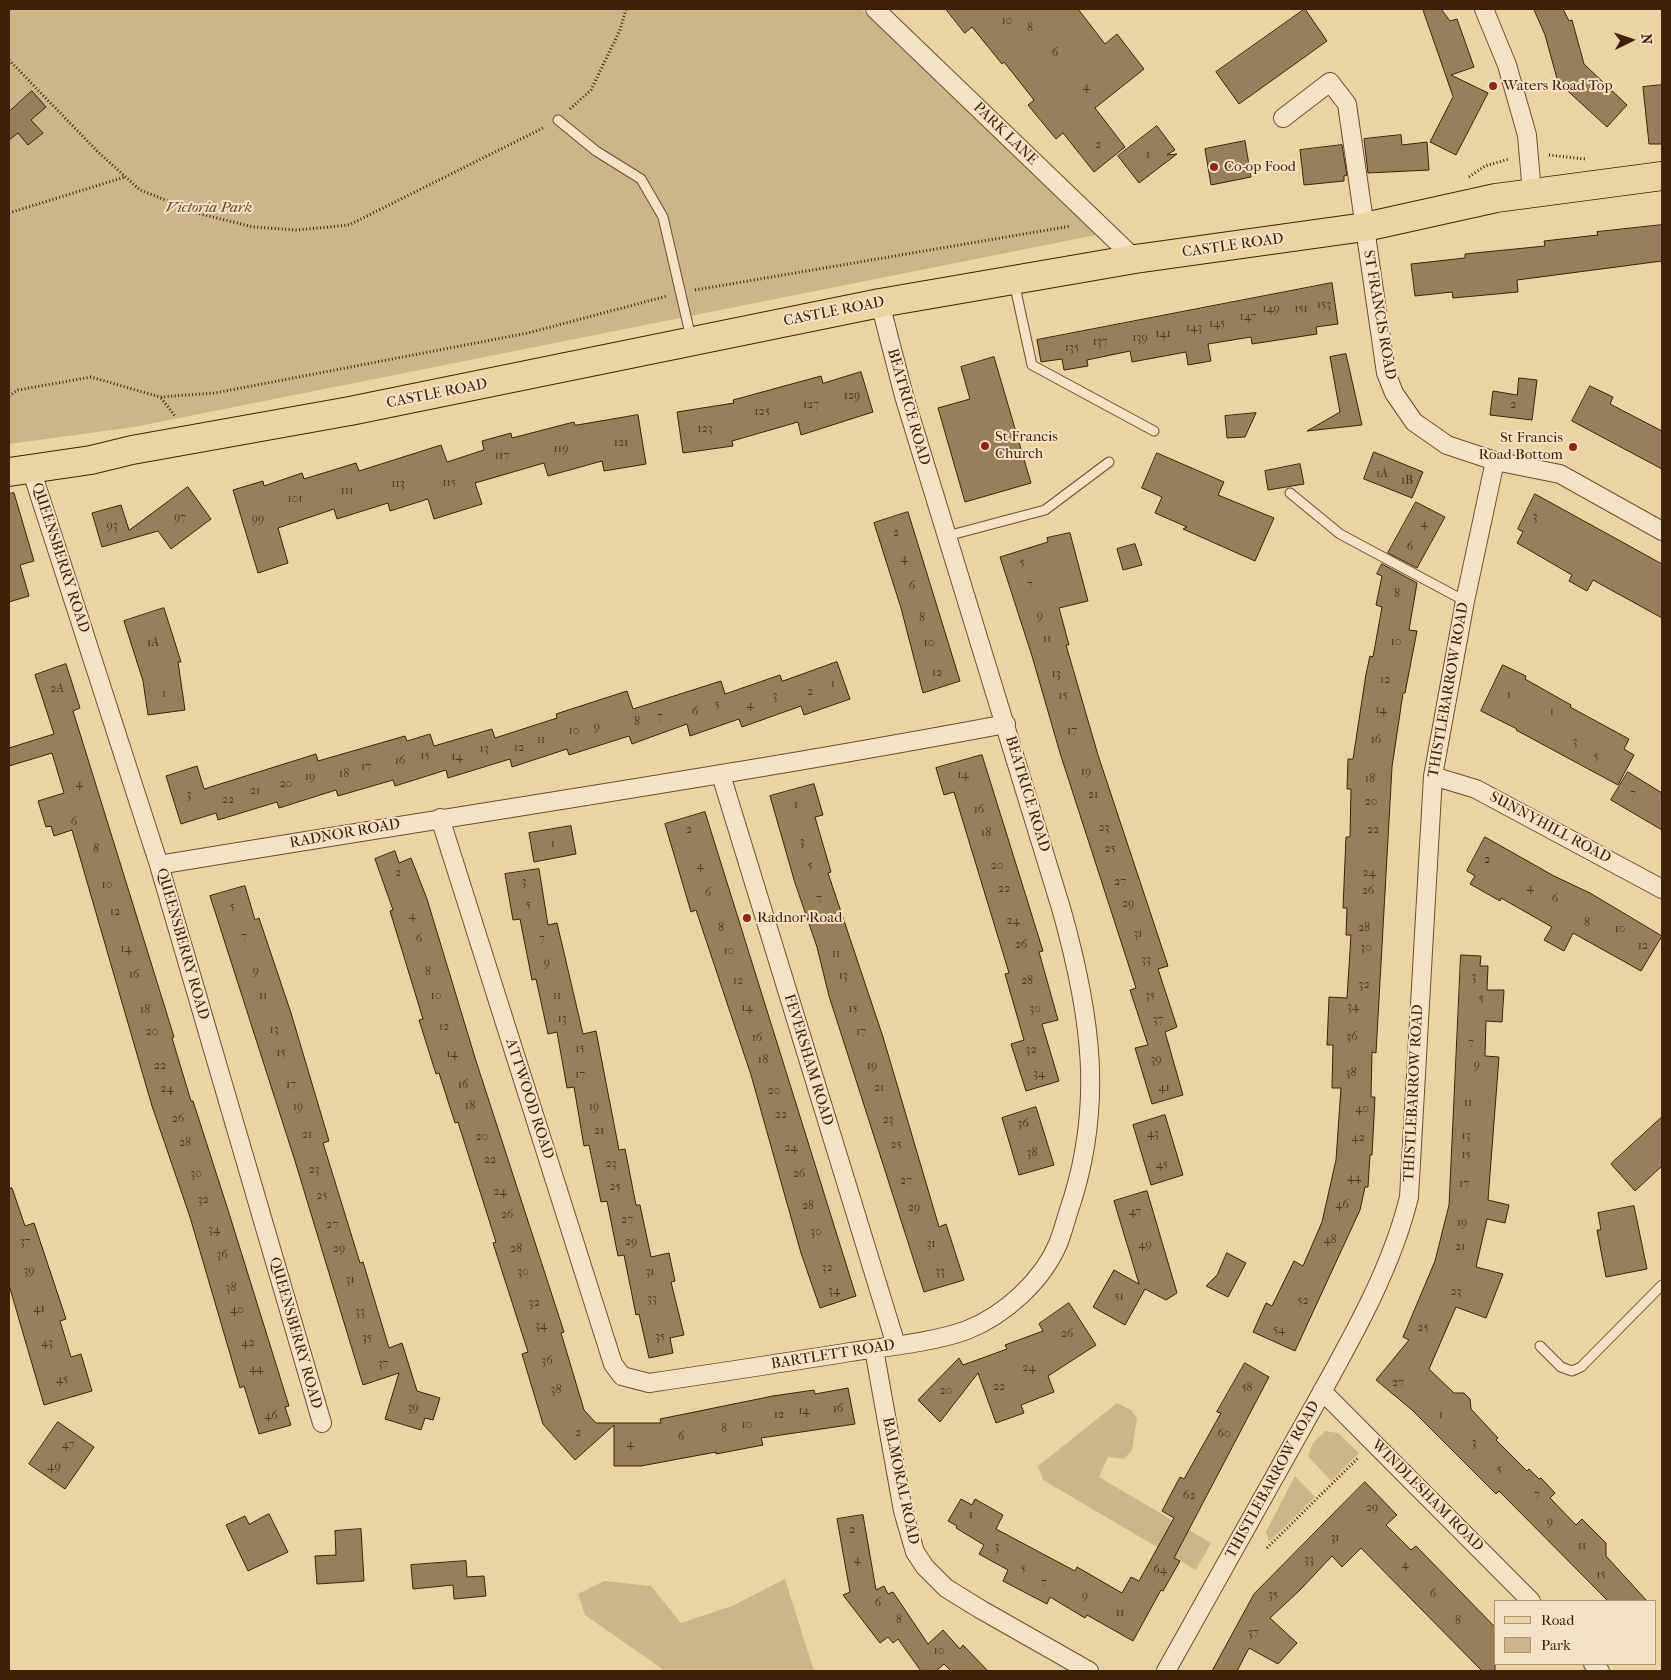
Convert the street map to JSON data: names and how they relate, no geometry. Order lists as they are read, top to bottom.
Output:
{
  "streets": {
    "main road": ["CASTLE ROAD"],
    "street": [
      "PARK LANE",
      "ST FRANCIS ROAD",
      "BEATRICE ROAD",
      "QUEENSBERRY ROAD",
      "THISTLEBARROW ROAD",
      "SUNNYHILL ROAD",
      "RADNOR ROAD",
      "FEVERSHAM ROAD",
      "ATTWOOD ROAD",
      "BARTLETT ROAD",
      "BALMORAL ROAD",
      "WINDLESHAM ROAD"
    ]
  },
  "crossings": [
    ["PARK LANE", "CASTLE ROAD"],
    ["CASTLE ROAD", "ST FRANCIS ROAD"],
    ["CASTLE ROAD", "BEATRICE ROAD"],
    ["CASTLE ROAD", "QUEENSBERRY ROAD"],
    ["ST FRANCIS ROAD", "THISTLEBARROW ROAD"],
    ["BEATRICE ROAD", "RADNOR ROAD"],
    ["BEATRICE ROAD", "BARTLETT ROAD"],
    ["QUEENSBERRY ROAD", "RADNOR ROAD"],
    ["THISTLEBARROW ROAD", "SUNNYHILL ROAD"],
    ["THISTLEBARROW ROAD", "WINDLESHAM ROAD"],
    ["RADNOR ROAD", "FEVERSHAM ROAD"],
    ["RADNOR ROAD", "ATTWOOD ROAD"],
    ["FEVERSHAM ROAD", "BARTLETT ROAD"],
    ["ATTWOOD ROAD", "BARTLETT ROAD"],
    ["BARTLETT ROAD", "BALMORAL ROAD"]
  ],
  "parks": ["Victoria Park"],
  "places": [
    "Waters Road Top",
    "Co-op Food",
    "St Francis Church",
    "St Francis Road Bottom",
    "Radnor Road"
  ],
  "house_numbers": [
    "10",
    "8",
    "6",
    "4",
    "2",
    "1",
    "153",
    "149",
    "151",
    "147",
    "145",
    "143",
    "141",
    "139",
    "137",
    "135",
    "129",
    "127",
    "2",
    "125",
    "123",
    "121",
    "119",
    "117",
    "1A",
    "1B",
    "115",
    "113",
    "111",
    "101",
    "3",
    "97",
    "99",
    "4",
    "93",
    "2",
    "6",
    "4",
    "5",
    "7",
    "6",
    "8",
    "9",
    "8",
    "11",
    "10",
    "1A",
    "10",
    "12",
    "13",
    "12",
    "1",
    "2A",
    "2",
    "1",
    "1",
    "3",
    "15",
    "5",
    "4",
    "14",
    "6",
    "1",
    "7",
    "8",
    "9",
    "10",
    "17",
    "11",
    "16",
    "3",
    "12",
    "13",
    "15",
    "14",
    "5",
    "16",
    "17",
    "19",
    "18",
    "14",
    "19",
    "18",
    "4",
    "20",
    "21",
    "7",
    "3",
    "21",
    "22",
    "20",
    "1",
    "16",
    "6",
    "23",
    "2",
    "22",
    "18",
    "3",
    "1",
    "8",
    "25",
    "2",
    "4",
    "5",
    "20",
    "2",
    "24",
    "3",
    "27",
    "10",
    "4",
    "22",
    "26",
    "6",
    "7",
    "6",
    "29",
    "5",
    "5",
    "12",
    "4",
    "24",
    "8",
    "8",
    "28",
    "10",
    "31",
    "7",
    "6",
    "7",
    "26",
    "12",
    "30",
    "14",
    "10",
    "11",
    "33",
    "9",
    "9",
    "8",
    "16",
    "13",
    "3",
    "12",
    "28",
    "32",
    "11",
    "10",
    "11",
    "35",
    "5",
    "34",
    "14",
    "15",
    "30",
    "18",
    "13",
    "37",
    "12",
    "13",
    "20",
    "17",
    "36",
    "16",
    "7",
    "15",
    "32",
    "15",
    "14",
    "18",
    "39",
    "9",
    "22",
    "19",
    "38",
    "34",
    "17",
    "17",
    "16",
    "21",
    "41",
    "24",
    "20",
    "11",
    "18",
    "19",
    "19",
    "40",
    "22",
    "26",
    "23",
    "36",
    "21",
    "43",
    "21",
    "13",
    "20",
    "42",
    "28",
    "25",
    "24",
    "38",
    "15",
    "22",
    "23",
    "45",
    "23",
    "30",
    "26",
    "44",
    "27",
    "17",
    "25",
    "24",
    "25",
    "32",
    "46",
    "28",
    "29",
    "47",
    "26",
    "27",
    "19",
    "27",
    "34",
    "30",
    "48",
    "37",
    "29",
    "31",
    "49",
    "21",
    "29",
    "28",
    "36",
    "32",
    "39",
    "30",
    "31",
    "33",
    "31",
    "38",
    "34",
    "23",
    "51",
    "33",
    "52",
    "32",
    "41",
    "40",
    "33",
    "34",
    "25",
    "54",
    "26",
    "35",
    "35",
    "43",
    "42",
    "36",
    "37",
    "24",
    "44",
    "45",
    "27",
    "22",
    "58",
    "38",
    "20",
    "39",
    "16",
    "14",
    "12",
    "1",
    "46",
    "10",
    "8",
    "2",
    "60",
    "6",
    "3",
    "4",
    "47",
    "49",
    "5",
    "7",
    "62",
    "29",
    "1",
    "9",
    "2",
    "31",
    "11",
    "3",
    "4",
    "33",
    "4",
    "5",
    "64",
    "15",
    "7",
    "6",
    "35",
    "9",
    "6",
    "11",
    "8",
    "8",
    "37",
    "10"
  ],
  "legend": ["Road", "Park"],
  "north": "right"
}
